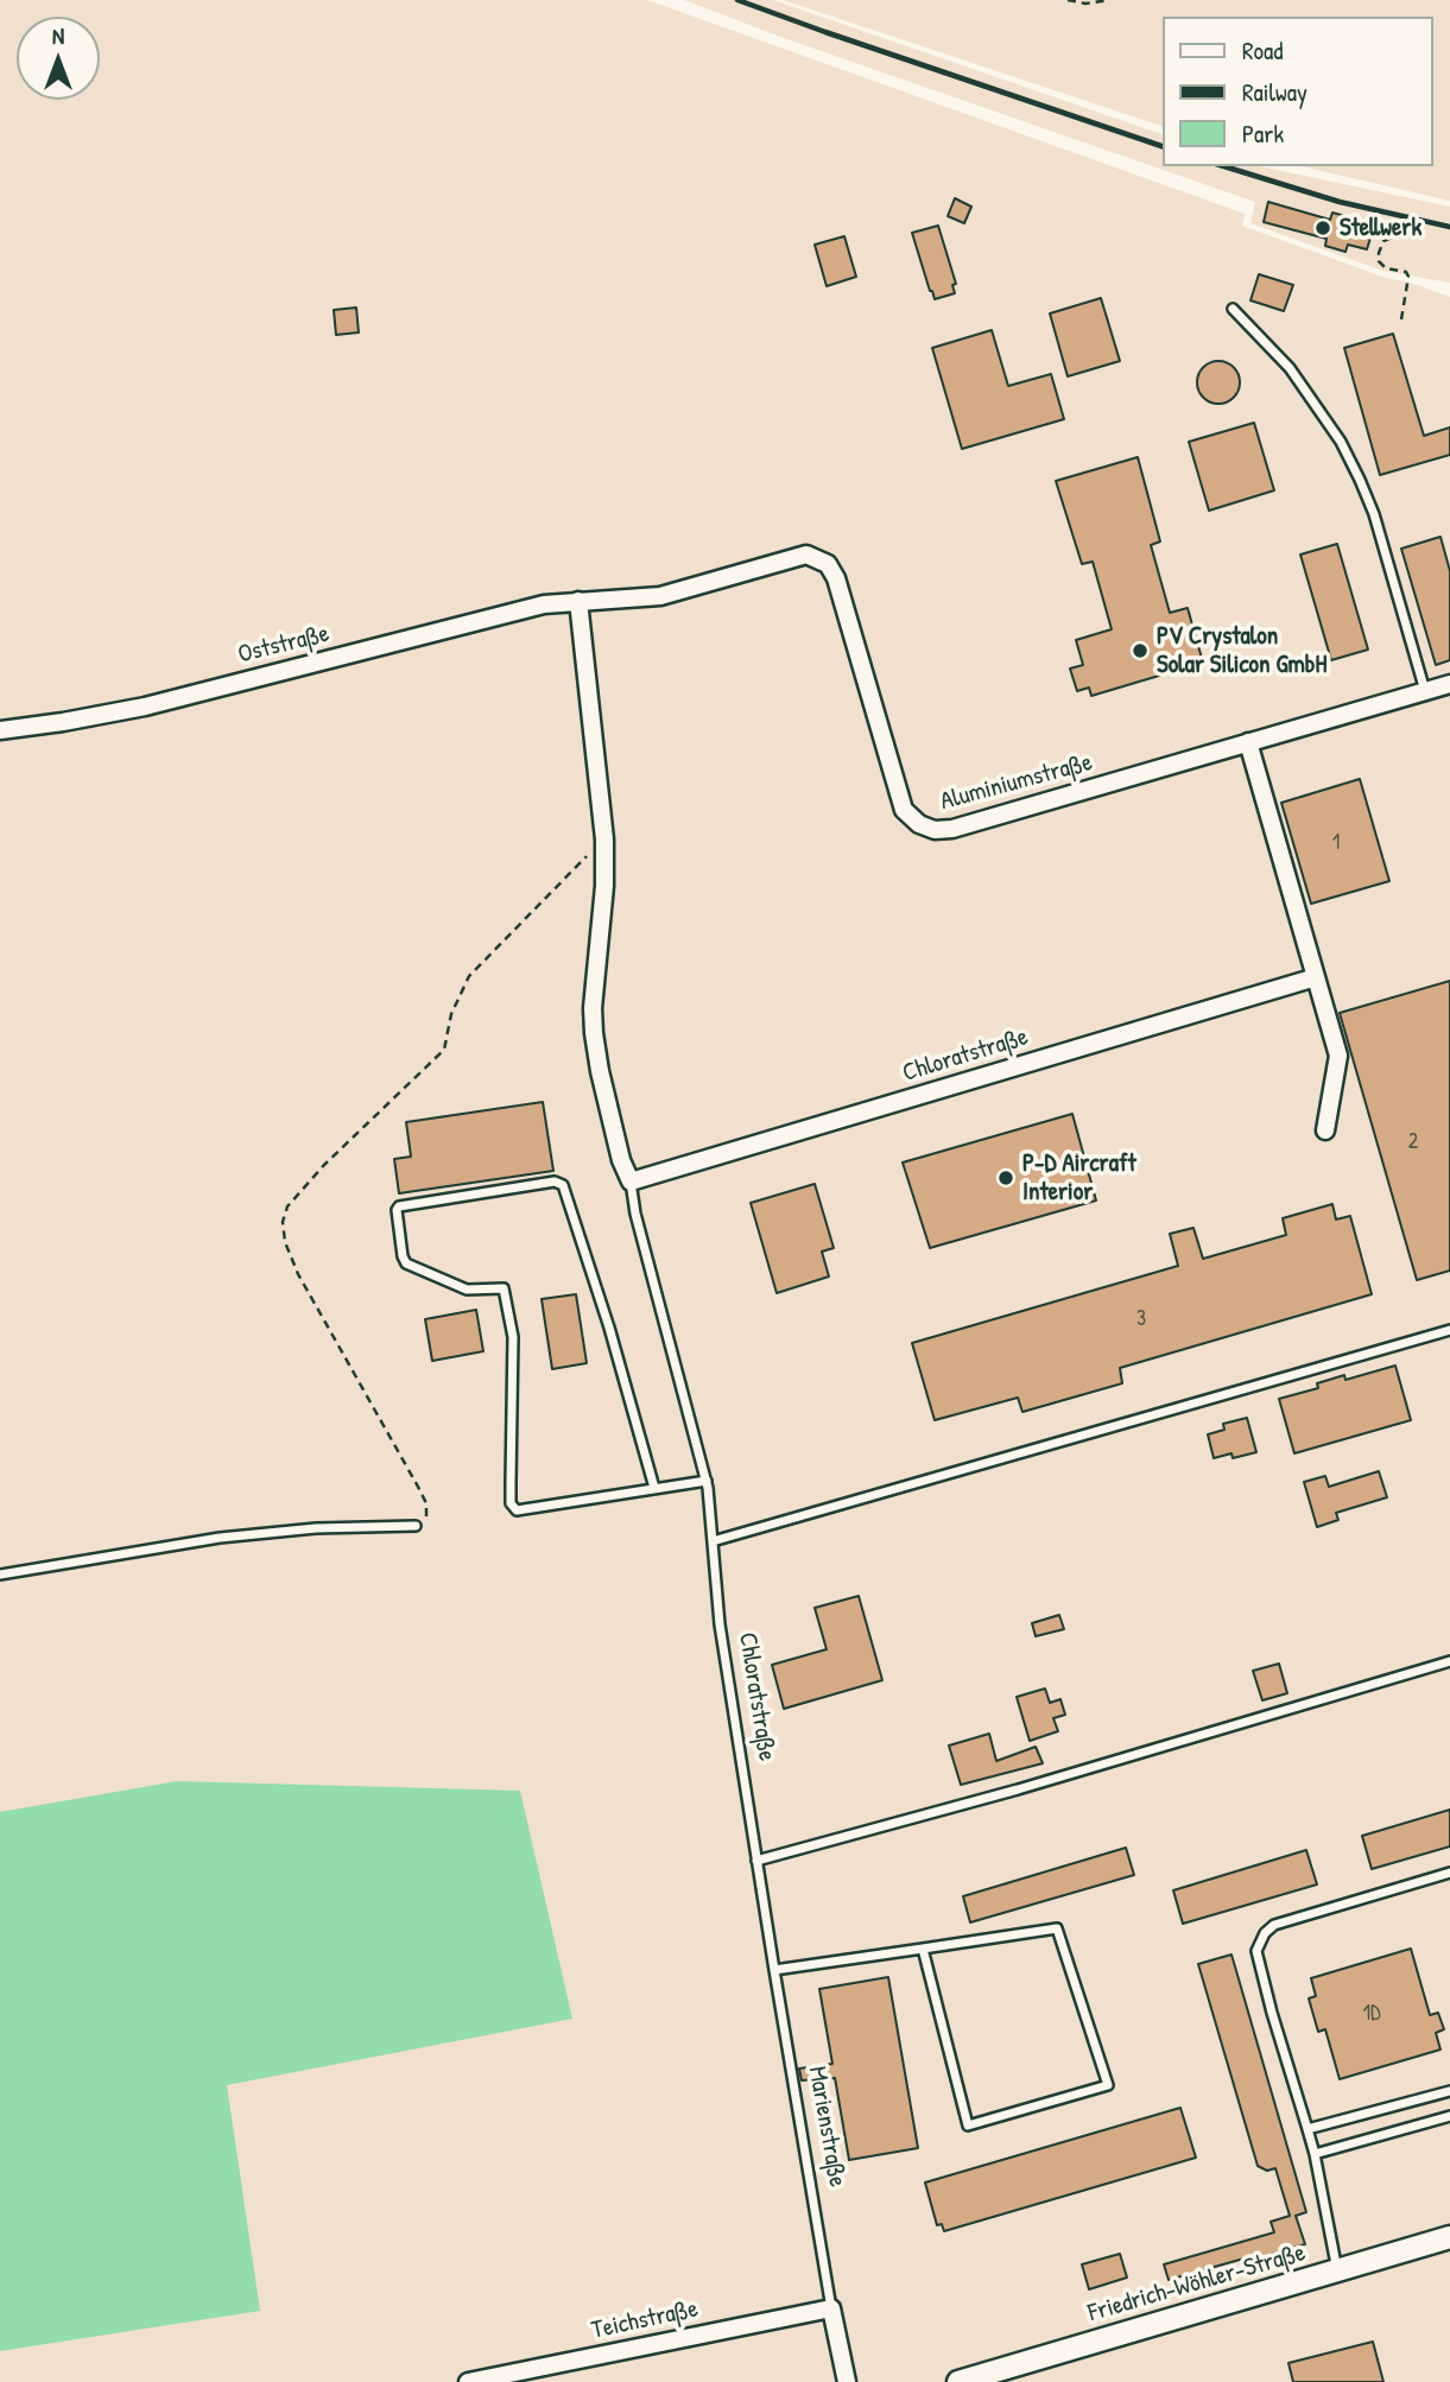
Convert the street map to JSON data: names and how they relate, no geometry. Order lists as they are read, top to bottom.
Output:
{
  "streets": {
    "street": [
      "Oststraße",
      "Aluminiumstraße",
      "Chloratstraße",
      "Marienstraße",
      "Friedrich-Wöhler-Straße",
      "Teichstraße"
    ]
  },
  "crossings": [
    ["Oststraße", "Aluminiumstraße"],
    ["Oststraße", "Chloratstraße"],
    ["Aluminiumstraße", "Chloratstraße"],
    ["Chloratstraße", "Marienstraße"],
    ["Marienstraße", "Teichstraße"]
  ],
  "places": ["Stellwerk", "PV Crystalon Solar Silicon GmbH", "P-D Aircraft Interior"],
  "house_numbers": [
    "1",
    "2",
    "3",
    "1D"
  ],
  "legend": ["Road", "Railway", "Park"],
  "north": "top"
}
